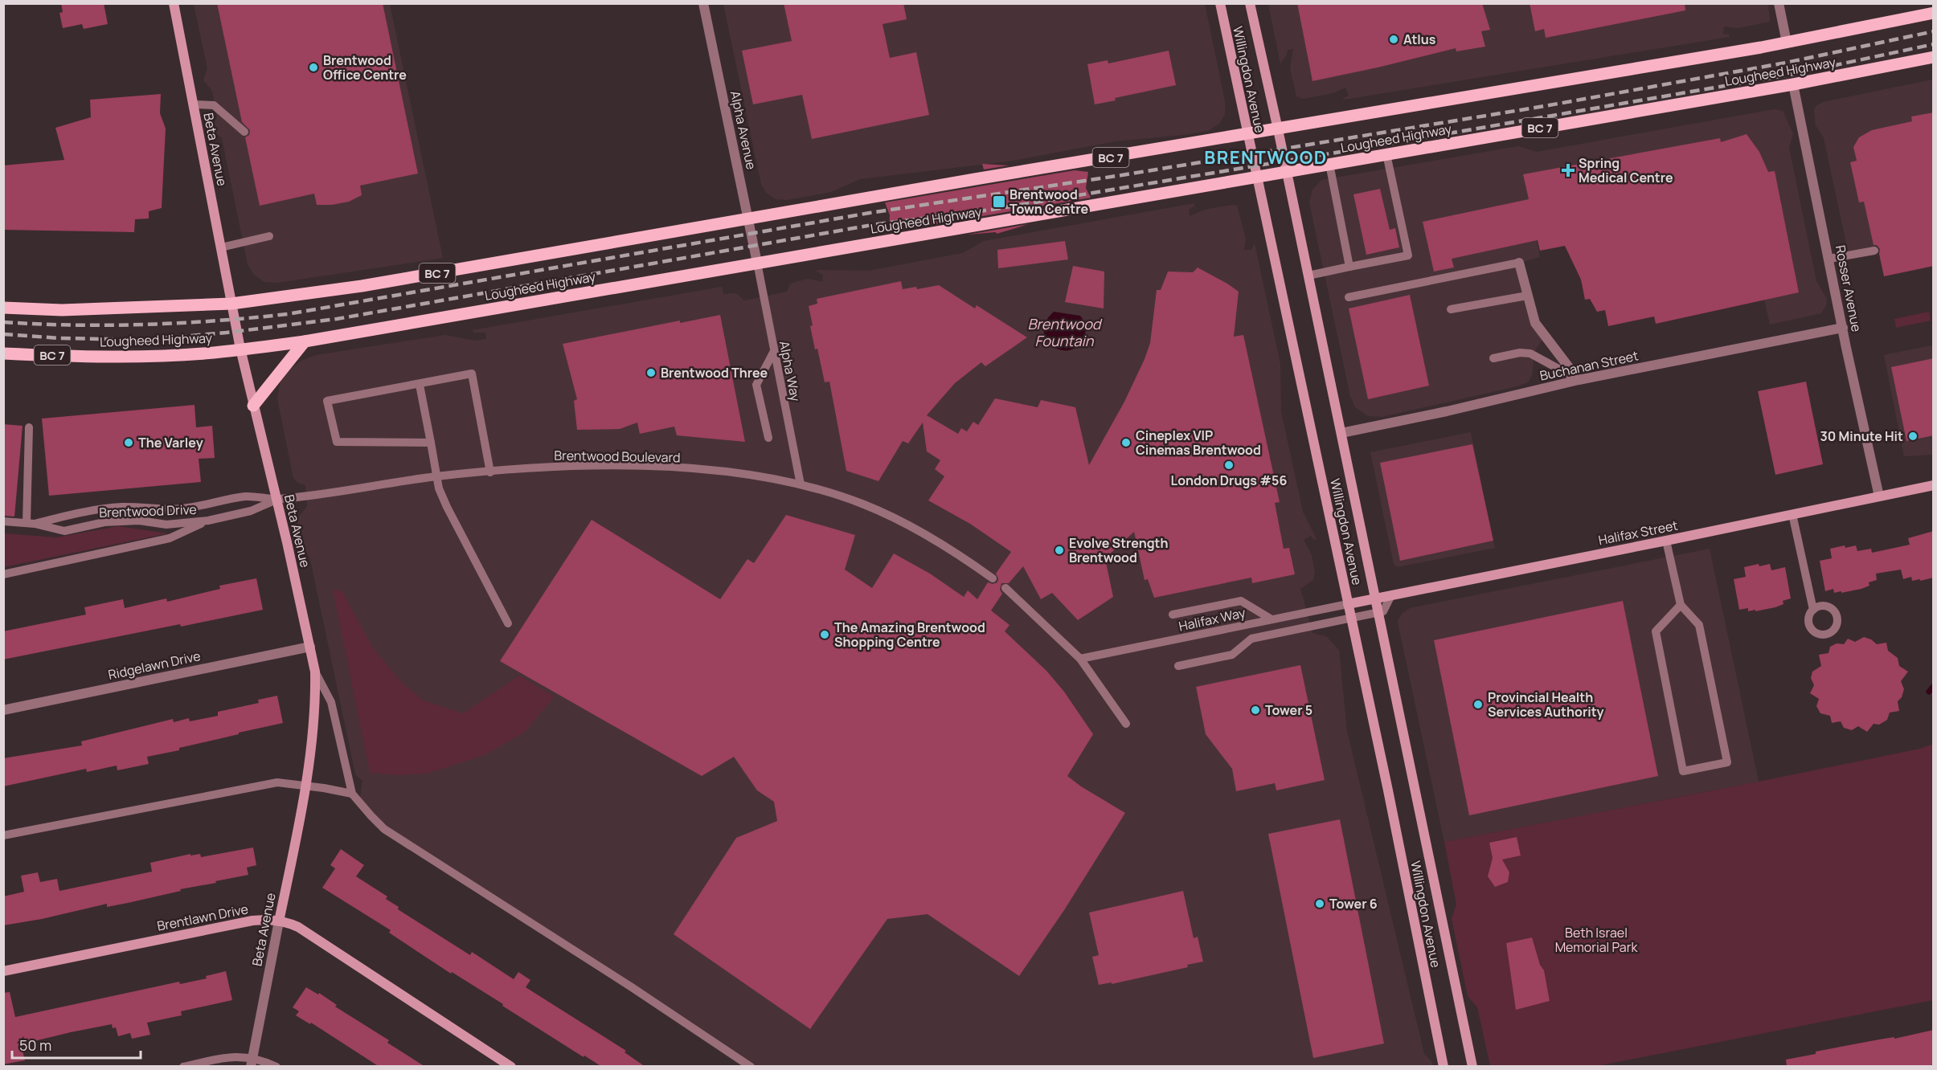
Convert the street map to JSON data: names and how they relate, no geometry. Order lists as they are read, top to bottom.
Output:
{
  "streets": {
    "main road": [
      "Lougheed Highway",
      "Willingdon Avenue",
      "BC 7",
      "Beta Avenue",
      "Halifax Street",
      "Brentlawn Drive"
    ],
    "street": [
      "Alpha Avenue",
      "Rosser Avenue",
      "Buchanan Street",
      "Ridgelawn Drive"
    ],
    "lane": [
      "Alpha Way",
      "Brentwood Boulevard",
      "Brentwood Drive",
      "Halifax Way"
    ]
  },
  "crossings": [
    ["Lougheed Highway", "Willingdon Avenue"],
    ["Lougheed Highway", "Alpha Avenue"],
    ["Lougheed Highway", "Beta Avenue"],
    ["Lougheed Highway", "Rosser Avenue"],
    ["Lougheed Highway", "Alpha Way"],
    ["Willingdon Avenue", "Buchanan Street"],
    ["Willingdon Avenue", "Halifax Street"],
    ["Willingdon Avenue", "Halifax Way"],
    ["Alpha Avenue", "Alpha Way"],
    ["Beta Avenue", "Brentwood Boulevard"],
    ["Beta Avenue", "Brentwood Drive"],
    ["Beta Avenue", "Ridgelawn Drive"],
    ["Beta Avenue", "Brentlawn Drive"],
    ["Rosser Avenue", "Buchanan Street"],
    ["Rosser Avenue", "Halifax Street"],
    ["Alpha Way", "Brentwood Boulevard"],
    ["Brentwood Boulevard", "Brentwood Drive"],
    ["Halifax Street", "Halifax Way"]
  ],
  "districts": ["BRENTWOOD"],
  "water": ["Brentwood Fountain"],
  "parks": ["Beth Israel Memorial Park"],
  "places": {
    "other": [
      "Atlus",
      "Brentwood Office Centre",
      "Brentwood Three",
      "30 Minute Hit",
      "The Varley",
      "Cineplex VIP Cinemas Brentwood",
      "London Drugs #56",
      "Evolve Strength Brentwood",
      "The Amazing Brentwood Shopping Centre",
      "Provincial Health Services Authority",
      "Tower 5",
      "Tower 6"
    ],
    "health": ["Spring Medical Centre"],
    "transit": ["Brentwood Town Centre"]
  },
  "scale_bar": "50 m"
}
